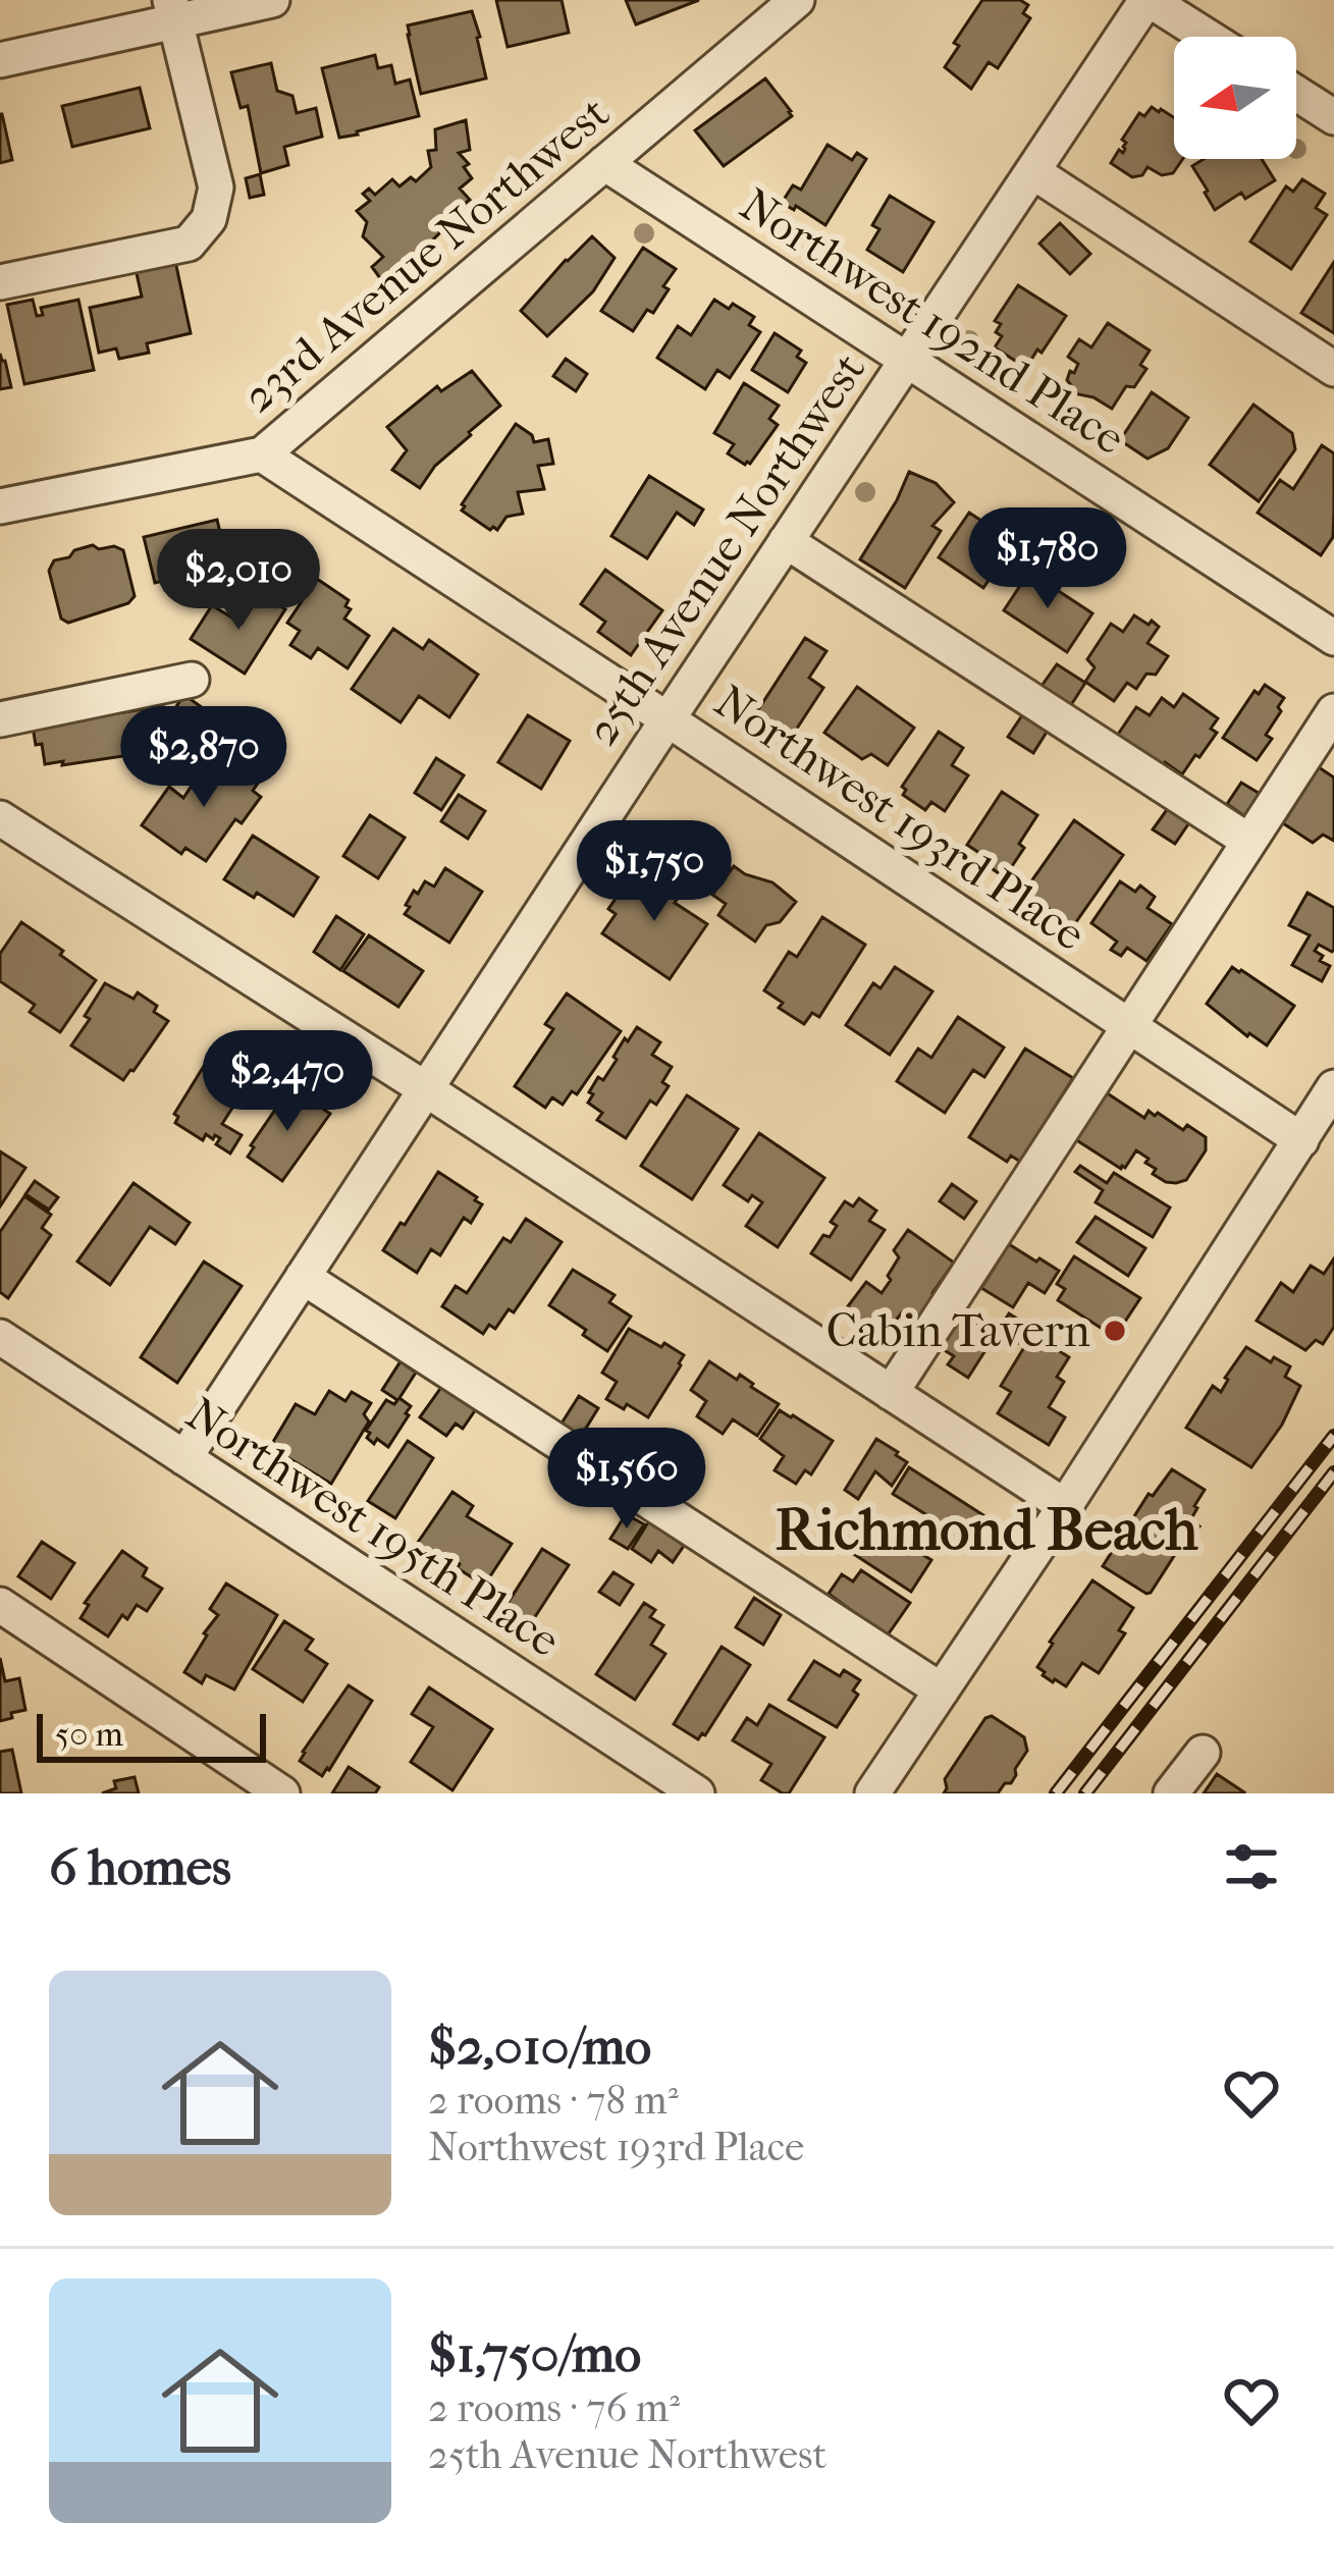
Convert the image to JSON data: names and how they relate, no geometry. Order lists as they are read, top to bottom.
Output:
{
  "streets": {
    "street": [
      "23rd Avenue Northwest",
      "Northwest 192nd Place",
      "25th Avenue Northwest",
      "Northwest 193rd Place",
      "Northwest 195th Place"
    ]
  },
  "crossings": [
    ["23rd Avenue Northwest", "Northwest 192nd Place"],
    ["23rd Avenue Northwest", "Northwest 193rd Place"],
    ["Northwest 192nd Place", "25th Avenue Northwest"],
    ["25th Avenue Northwest", "Northwest 193rd Place"],
    ["25th Avenue Northwest", "Northwest 195th Place"]
  ],
  "districts": ["Richmond Beach"],
  "places": ["Cabin Tavern"],
  "scale_bar": "50 m",
  "north": "left",
  "page": {
    "price": [
      "$1,780",
      "$2,010",
      "$2,870",
      "$1,750",
      "$2,470",
      "$1,560"
    ],
    "scale": "50 m",
    "heading": "6 homes",
    "list": [
      {
        "name": "$2,010/mo",
        "note": "2 rooms · 78 m² · Northwest 193rd Place"
      },
      {
        "name": "$1,750/mo",
        "note": "2 rooms · 76 m² · 25th Avenue Northwest"
      }
    ]
  }
}
